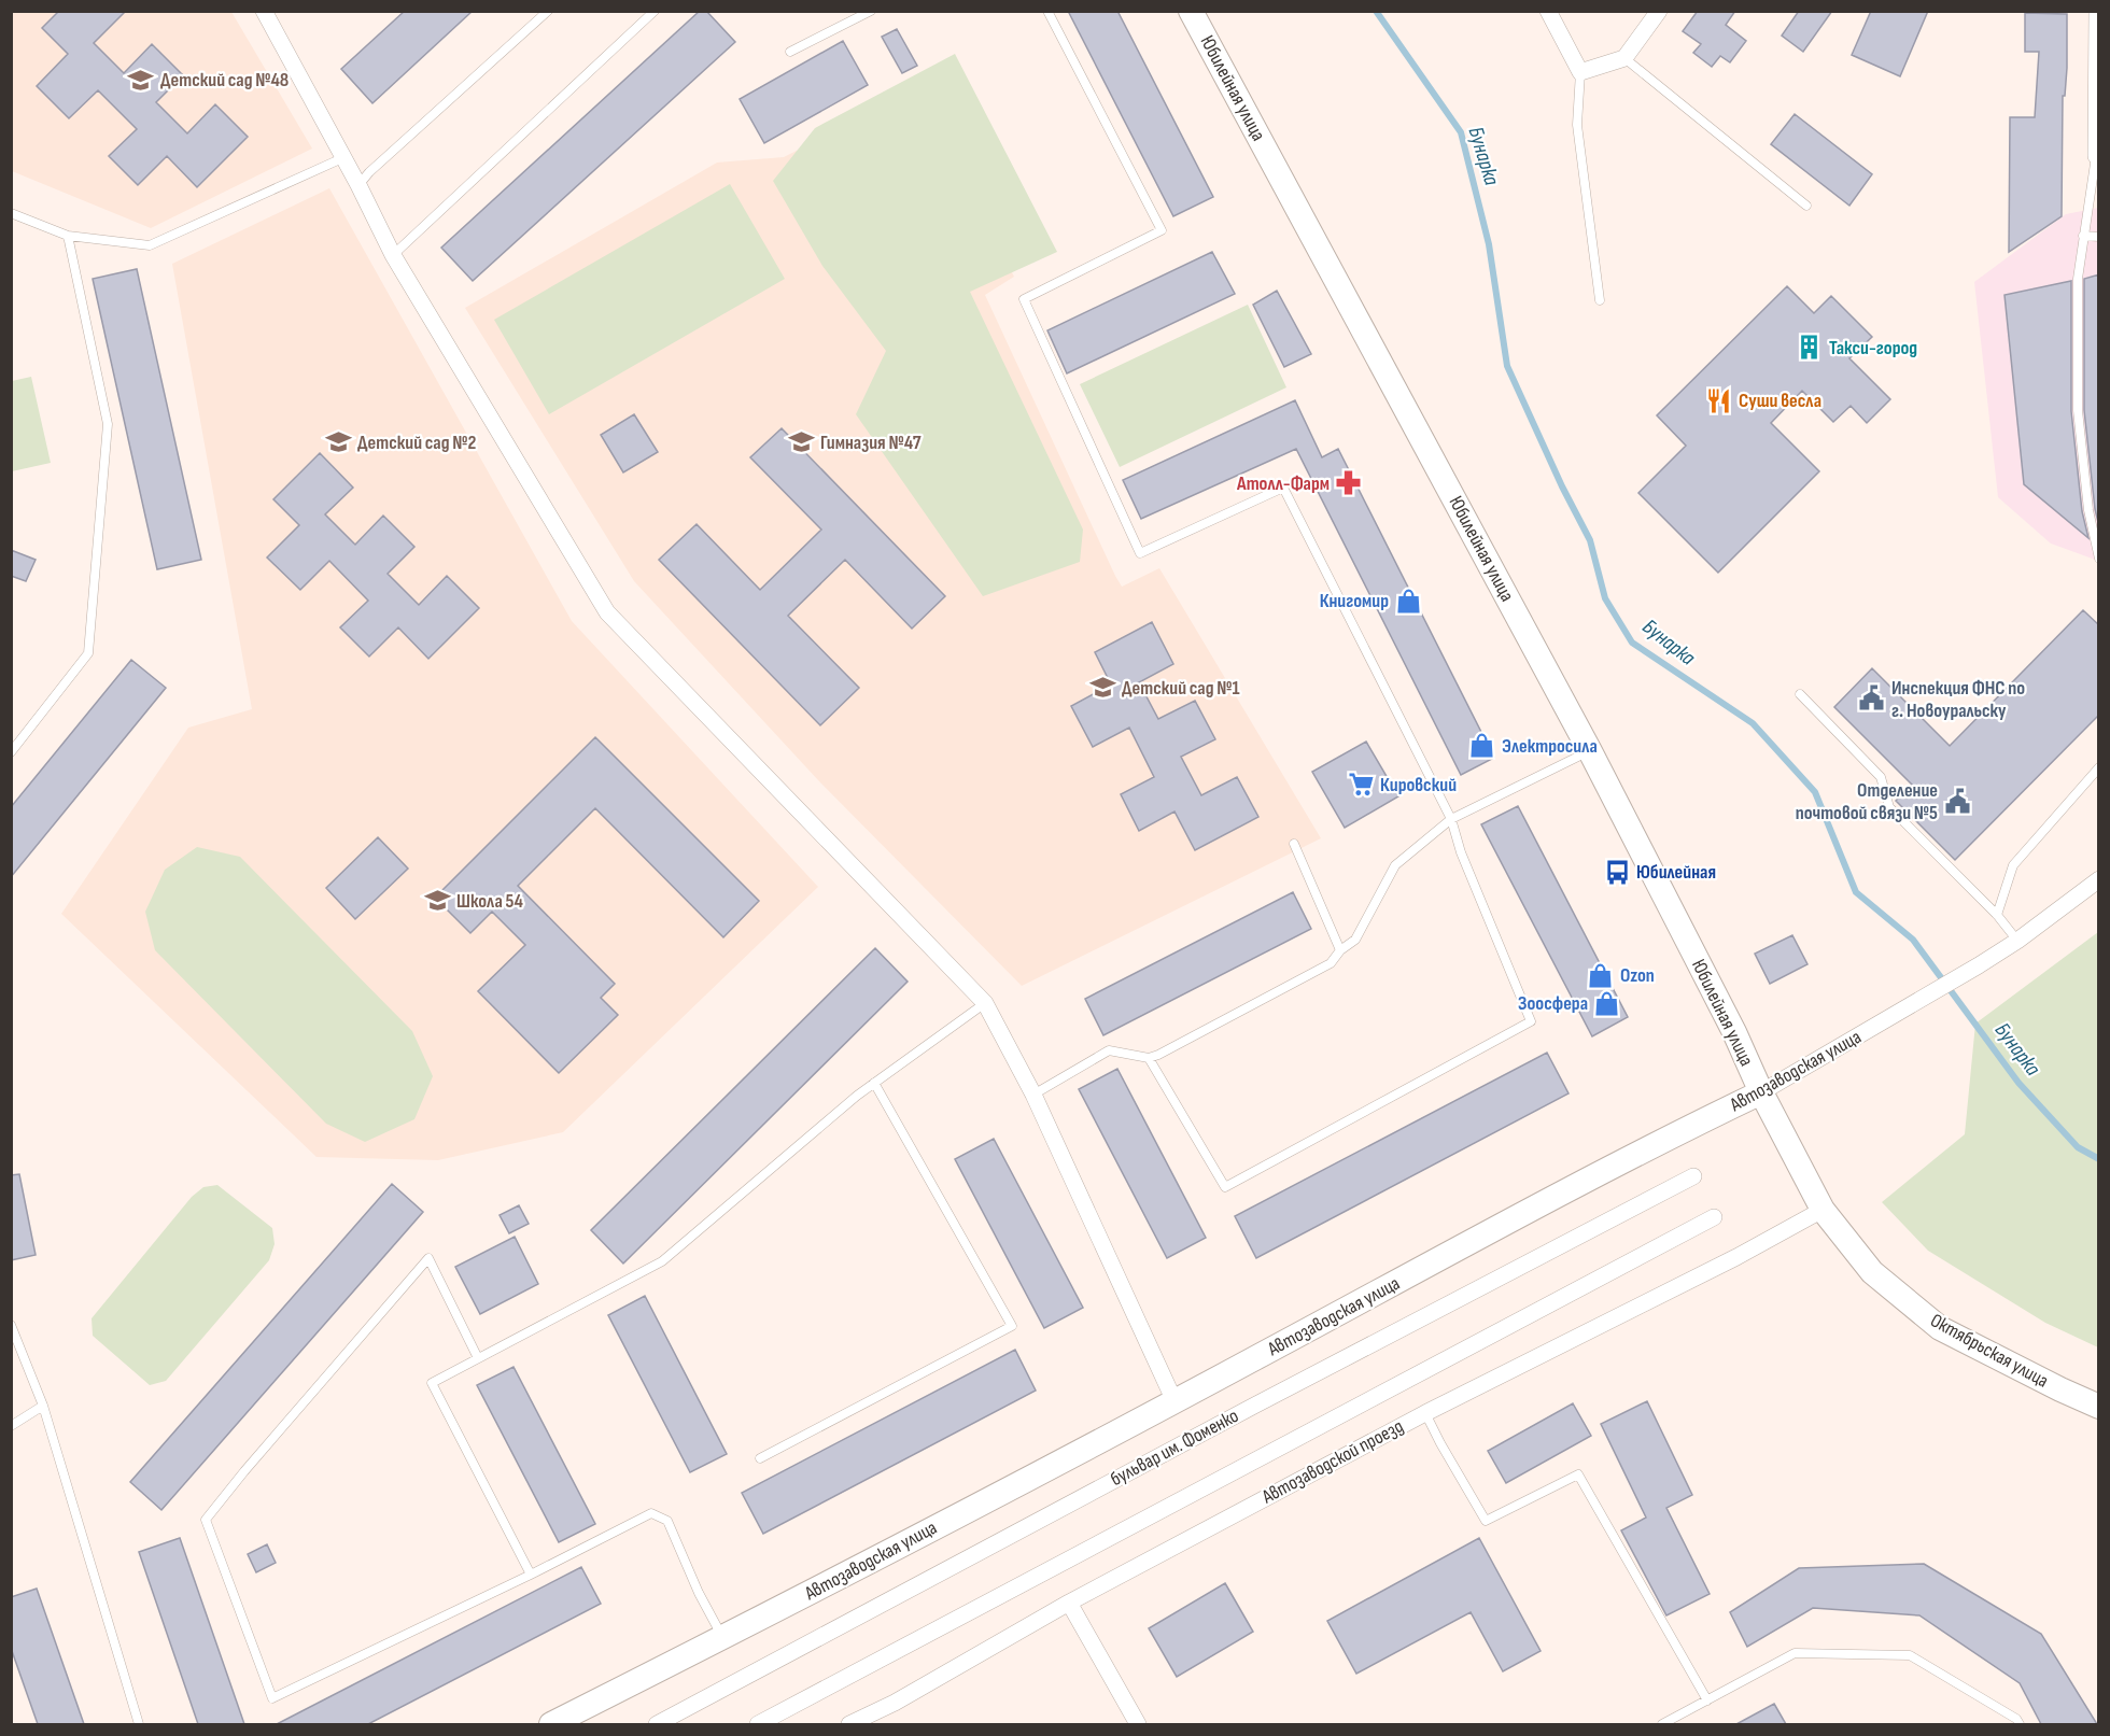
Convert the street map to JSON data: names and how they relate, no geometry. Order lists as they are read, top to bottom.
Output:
{
  "streets": {
    "street": [
      "Юбилейная улица",
      "Автозаводская улица",
      "Октябрьская улица",
      "бульвар им. Фоменко",
      "Автозаводской проезд"
    ]
  },
  "crossings": [
    ["Юбилейная улица", "Автозаводская улица"],
    ["Юбилейная улица", "Октябрьская улица"],
    ["Автозаводская улица", "Октябрьская улица"],
    ["Октябрьская улица", "Автозаводской проезд"]
  ],
  "water": ["Бунарка"],
  "places": {
    "school or university": [
      "Детский сад №48",
      "Детский сад №2",
      "Гимназия №47",
      "Детский сад №1",
      "Школа 54"
    ],
    "building": ["Такси-город"],
    "restaurant": ["Суши весла"],
    "pharmacy": ["Атолл-Фарм"],
    "shop": [
      "Книгомир",
      "Электросила",
      "Ozon",
      "Зоосфера"
    ],
    "public building": ["Инспекция ФНС по г. Новоуральску", "Отделение почтовой связи №5"],
    "supermarket": ["Кировский"],
    "bus stop": ["Юбилейная"]
  }
}
